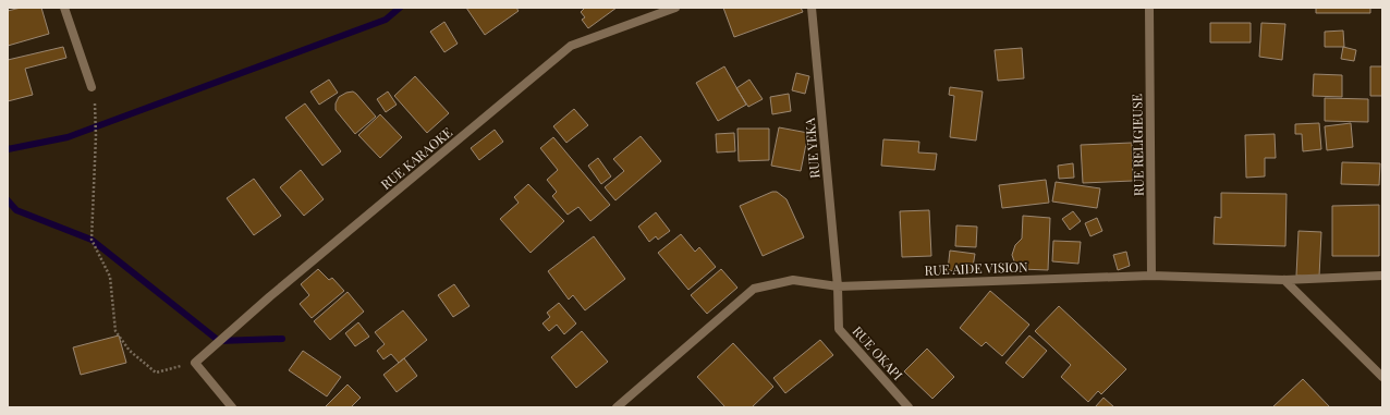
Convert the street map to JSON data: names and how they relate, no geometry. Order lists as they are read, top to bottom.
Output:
{
  "streets": {
    "street": [
      "RUE RELIGIEUSE",
      "RUE YEKA",
      "RUE KARAOKE",
      "RUE AIDE VISION",
      "RUE OKAPI"
    ]
  },
  "crossings": [
    ["RUE RELIGIEUSE", "RUE AIDE VISION"],
    ["RUE YEKA", "RUE AIDE VISION"],
    ["RUE YEKA", "RUE OKAPI"],
    ["RUE AIDE VISION", "RUE OKAPI"]
  ]
}
